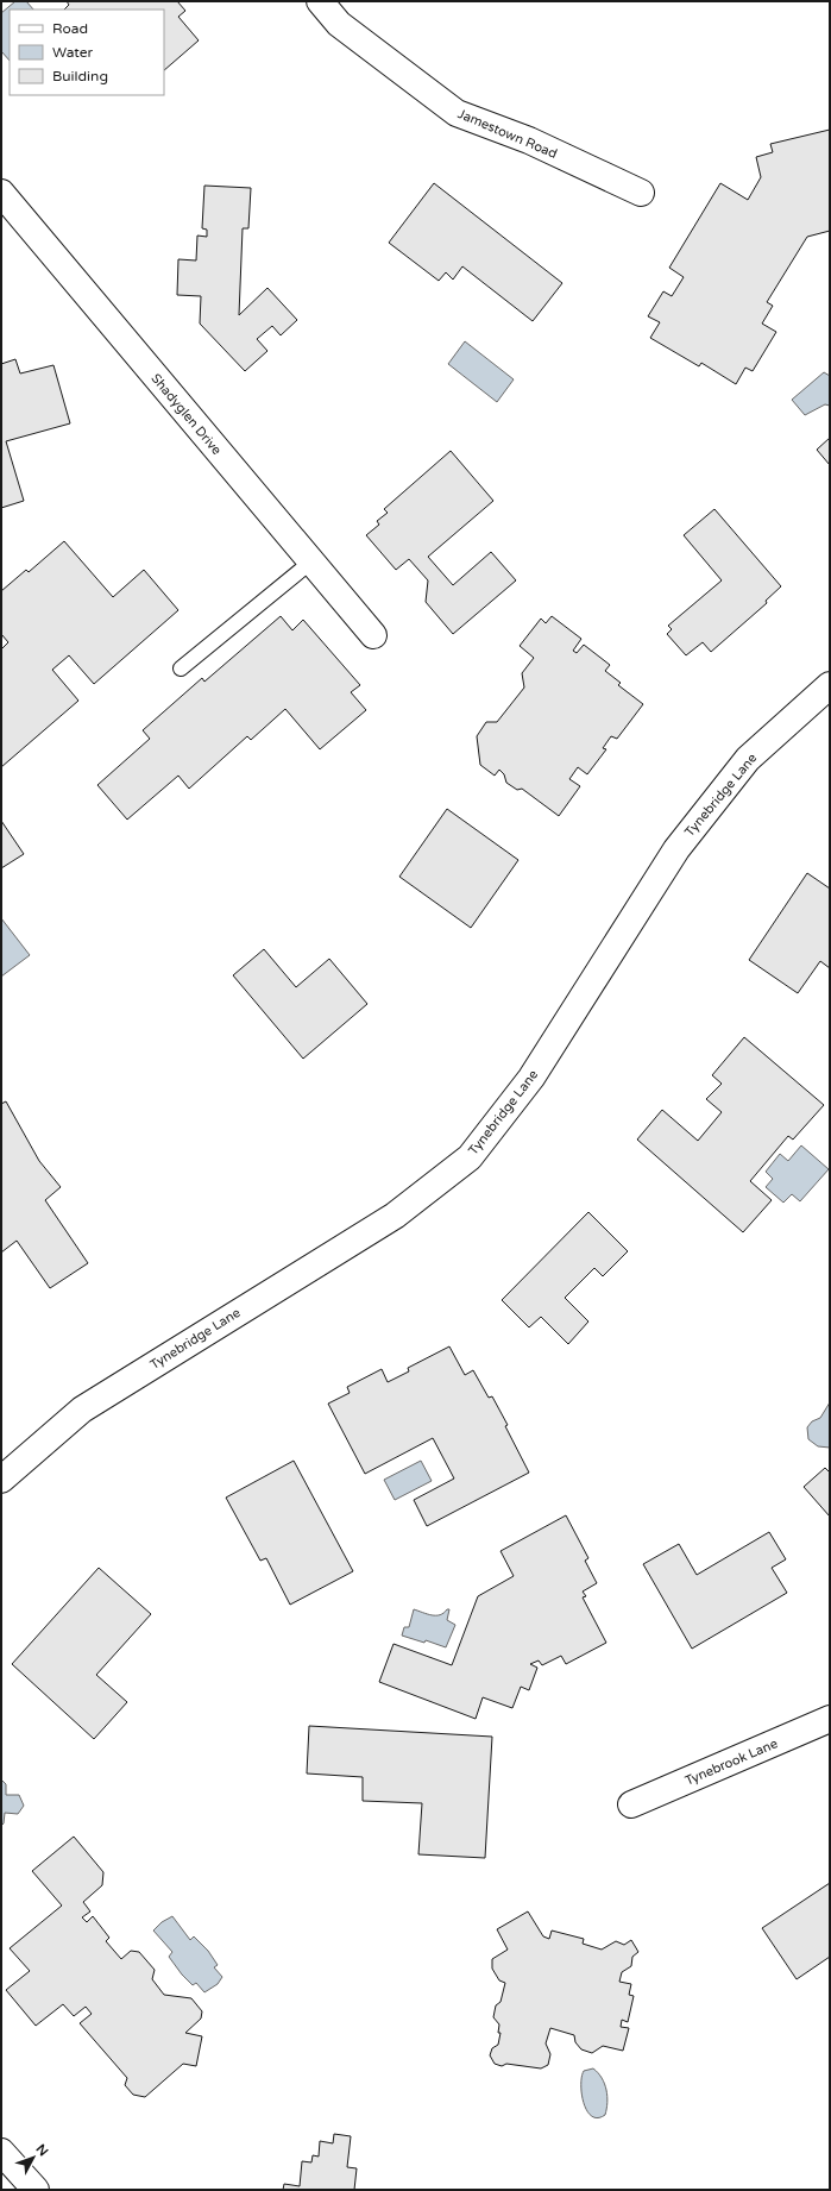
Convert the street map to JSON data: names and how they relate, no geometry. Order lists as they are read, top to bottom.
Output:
{
  "streets": {
    "street": [
      "Jamestown Road",
      "Shadyglen Drive",
      "Tynebridge Lane",
      "Tynebrook Lane"
    ]
  },
  "legend": ["Road", "Water", "Building"],
  "north": "top right"
}
